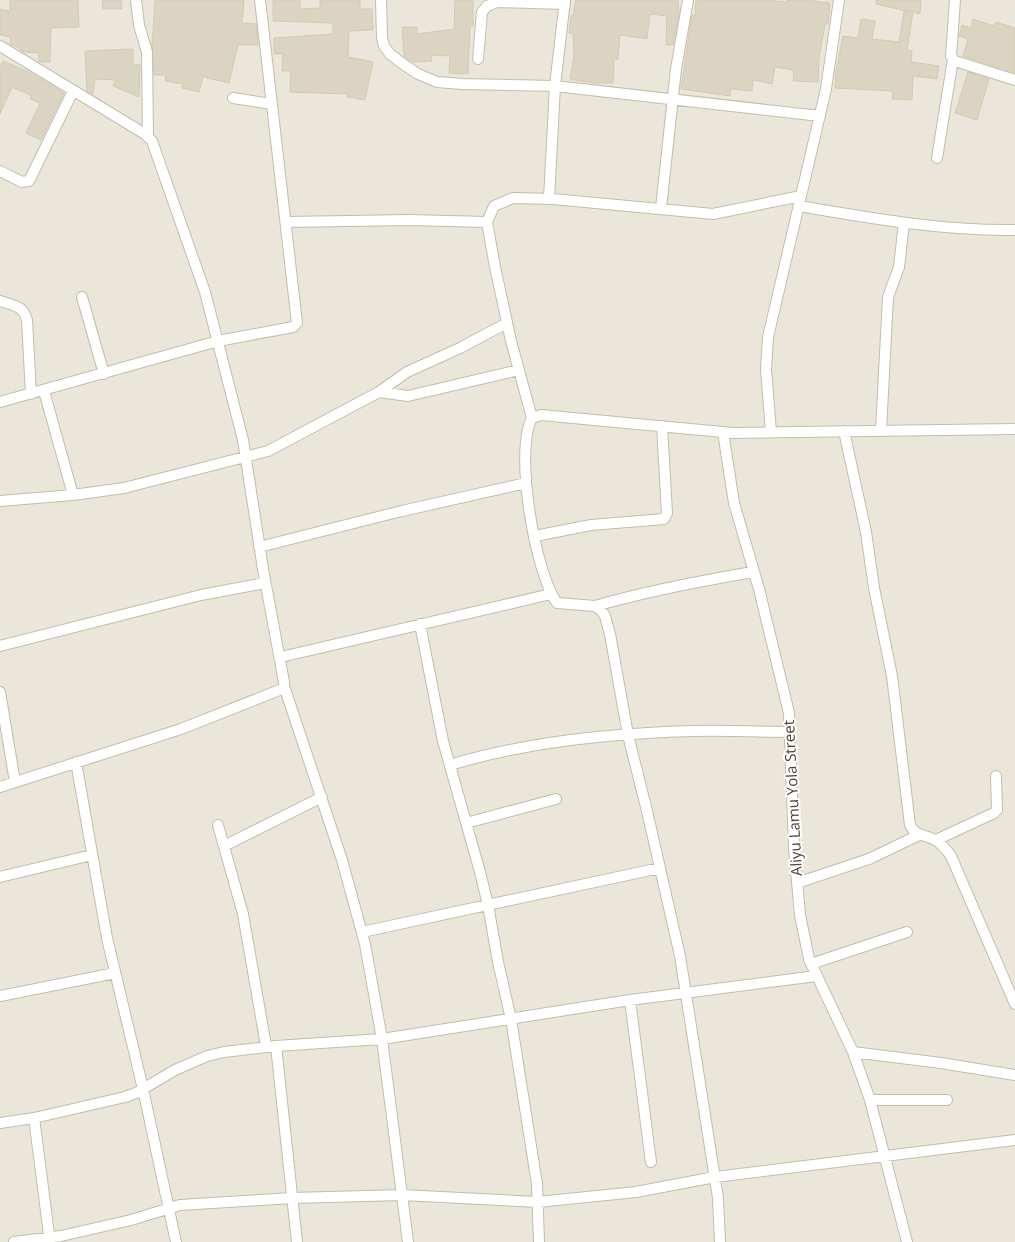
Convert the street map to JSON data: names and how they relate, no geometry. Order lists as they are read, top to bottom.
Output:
{
  "streets": {
    "street": ["Aliyu Lamu Yola Street"]
  }
}
